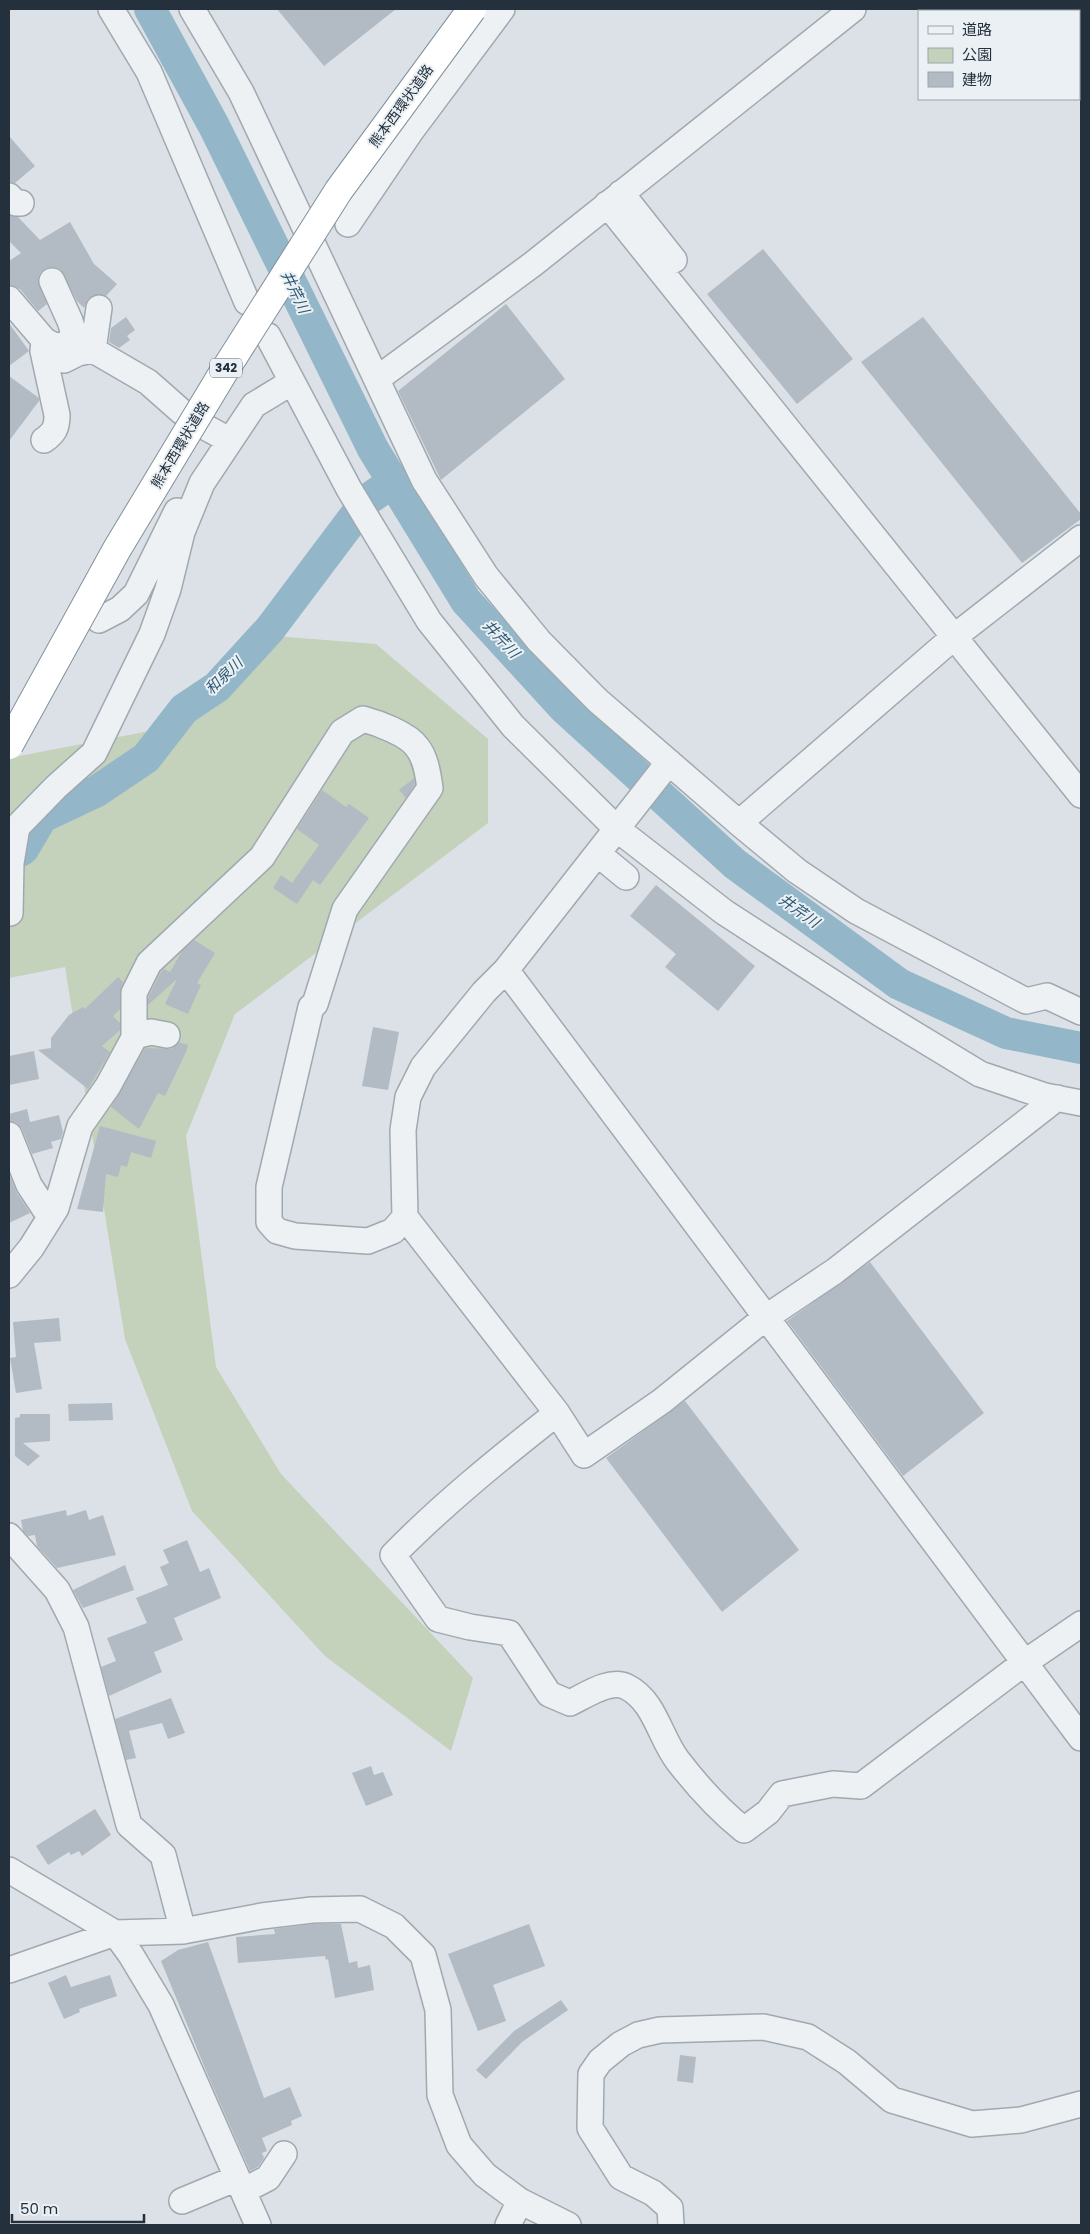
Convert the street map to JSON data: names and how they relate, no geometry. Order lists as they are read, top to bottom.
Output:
{
  "streets": {
    "highway": ["熊本西環状道路", "342"]
  },
  "water": ["井芹川", "和泉川"],
  "legend": ["道路", "公園", "建物"],
  "scale_bar": "50 m"
}
